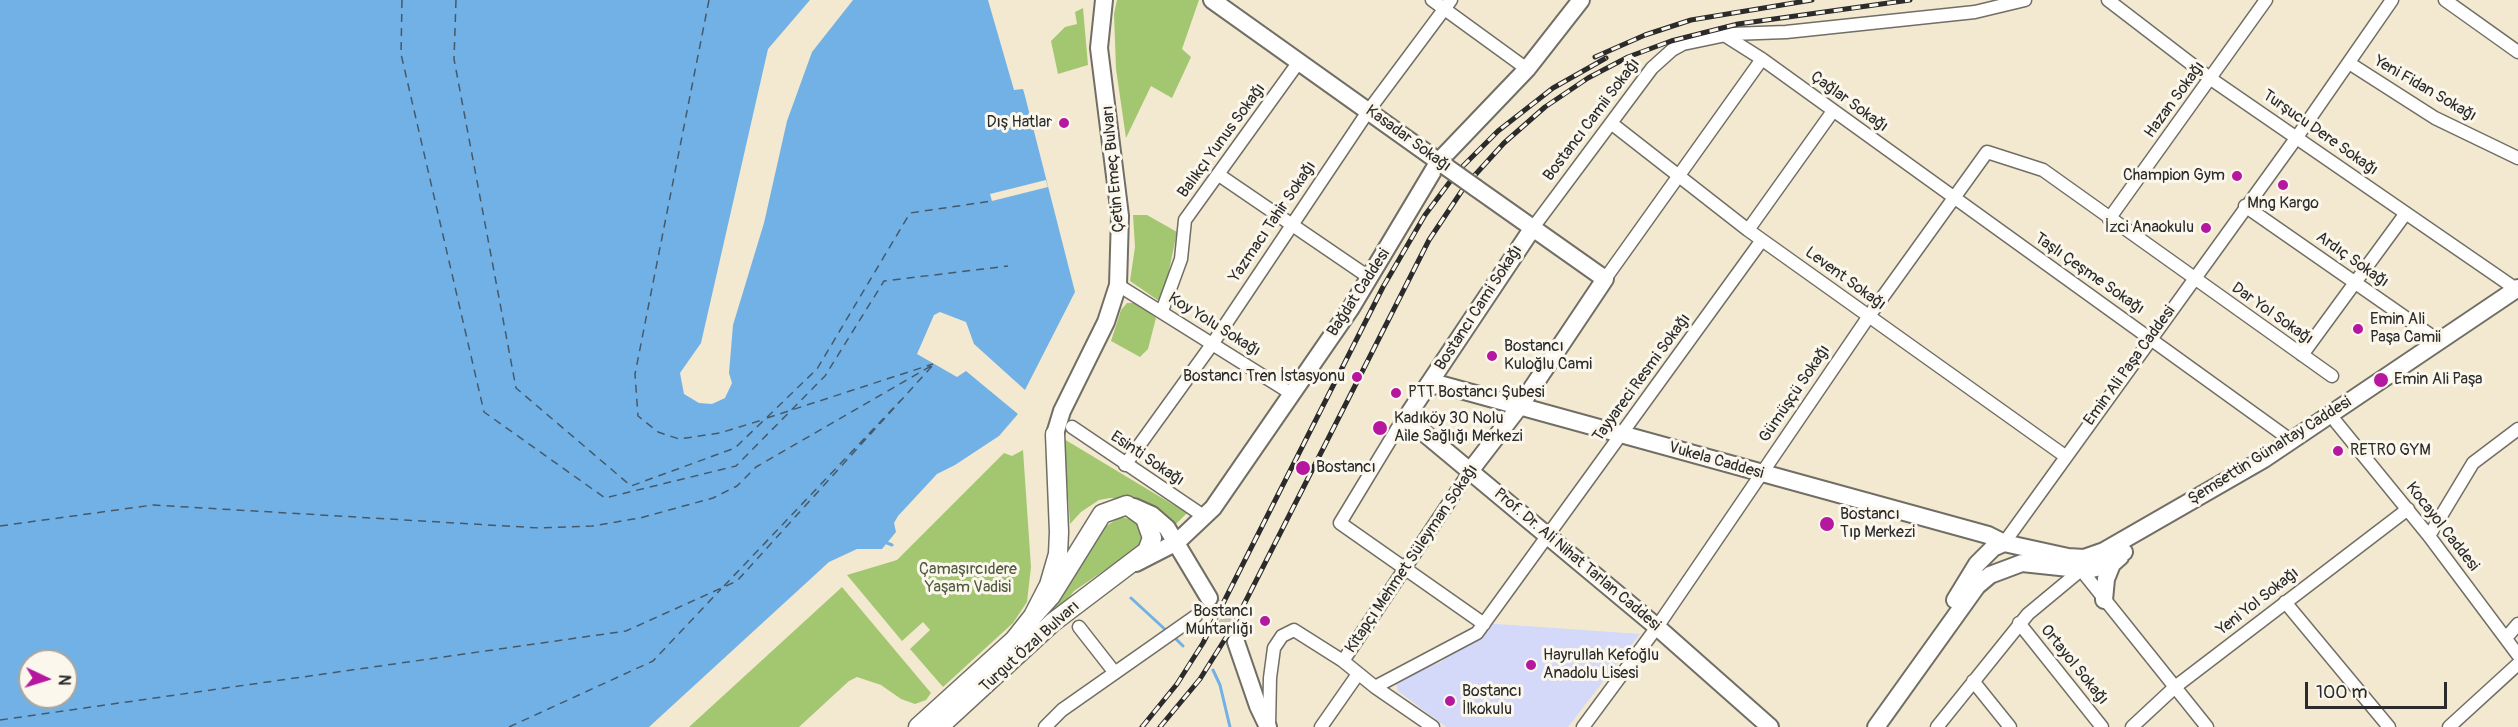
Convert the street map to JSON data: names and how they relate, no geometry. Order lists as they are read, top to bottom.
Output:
{
  "streets": {
    "highway": ["Turgut Özal Bulvarı"],
    "main road": [
      "Kasadar Sokağı",
      "Çetin Emeç Bulvarı",
      "Bağdat Caddesi",
      "Bostancı Cami Sokağı",
      "Emin Ali Paşa Caddesi",
      "Şemsettin Günaltay Caddesi",
      "Vukela Caddesi",
      "Kitapçı Mehmet Süleyman Sokağı",
      "Prof. Dr. Ali Nihat Tarlan Caddesi"
    ],
    "street": [
      "Yeni Fidan Sokağı",
      "Hazan Sokağı",
      "Çağlar Sokağı",
      "Bostancı Camii Sokağı",
      "Turşucu Dere Sokağı",
      "Balıkçı Yunus Sokağı",
      "Yazmacı Tahir Sokağı",
      "Ardıç Sokağı",
      "Taşlı Çeşme Sokağı",
      "Levent Sokağı",
      "Dar Yol Sokağı",
      "Koy Yolu Sokağı",
      "Tayyareci Resmi Sokağı",
      "Gümüşçü Sokağı",
      "Esinti Sokağı",
      "Kocayol Caddesi",
      "Yeni Yol Sokağı",
      "Ortayol Sokağı"
    ]
  },
  "crossings": [
    ["Yeni Fidan Sokağı", "Emin Ali Paşa Caddesi"],
    ["Hazan Sokağı", "Turşucu Dere Sokağı"],
    ["Hazan Sokağı", "Dar Yol Sokağı"],
    ["Çağlar Sokağı", "Bostancı Camii Sokağı"],
    ["Çağlar Sokağı", "Taşlı Çeşme Sokağı"],
    ["Çağlar Sokağı", "Gümüşçü Sokağı"],
    ["Bostancı Camii Sokağı", "Kasadar Sokağı"],
    ["Bostancı Camii Sokağı", "Levent Sokağı"],
    ["Bostancı Camii Sokağı", "Bostancı Cami Sokağı"],
    ["Turşucu Dere Sokağı", "Emin Ali Paşa Caddesi"],
    ["Turşucu Dere Sokağı", "Şemsettin Günaltay Caddesi"],
    ["Kasadar Sokağı", "Balıkçı Yunus Sokağı"],
    ["Kasadar Sokağı", "Yazmacı Tahir Sokağı"],
    ["Kasadar Sokağı", "Bağdat Caddesi"],
    ["Kasadar Sokağı", "Bostancı Cami Sokağı"],
    ["Kasadar Sokağı", "Kitapçı Mehmet Süleyman Sokağı"],
    ["Balıkçı Yunus Sokağı", "Koy Yolu Sokağı"],
    ["Çetin Emeç Bulvarı", "Koy Yolu Sokağı"],
    ["Çetin Emeç Bulvarı", "Esinti Sokağı"],
    ["Çetin Emeç Bulvarı", "Turgut Özal Bulvarı"],
    ["Yazmacı Tahir Sokağı", "Koy Yolu Sokağı"],
    ["Yazmacı Tahir Sokağı", "Esinti Sokağı"],
    ["Ardıç Sokağı", "Emin Ali Paşa Caddesi"],
    ["Ardıç Sokağı", "Şemsettin Günaltay Caddesi"],
    ["Taşlı Çeşme Sokağı", "Emin Ali Paşa Caddesi"],
    ["Taşlı Çeşme Sokağı", "Gümüşçü Sokağı"],
    ["Taşlı Çeşme Sokağı", "Şemsettin Günaltay Caddesi"],
    ["Levent Sokağı", "Emin Ali Paşa Caddesi"],
    ["Levent Sokağı", "Tayyareci Resmi Sokağı"],
    ["Levent Sokağı", "Gümüşçü Sokağı"],
    ["Bağdat Caddesi", "Koy Yolu Sokağı"],
    ["Bağdat Caddesi", "Esinti Sokağı"],
    ["Bağdat Caddesi", "Turgut Özal Bulvarı"],
    ["Bostancı Cami Sokağı", "Vukela Caddesi"],
    ["Bostancı Cami Sokağı", "Prof. Dr. Ali Nihat Tarlan Caddesi"],
    ["Dar Yol Sokağı", "Emin Ali Paşa Caddesi"],
    ["Emin Ali Paşa Caddesi", "Şemsettin Günaltay Caddesi"],
    ["Emin Ali Paşa Caddesi", "Vukela Caddesi"],
    ["Tayyareci Resmi Sokağı", "Vukela Caddesi"],
    ["Tayyareci Resmi Sokağı", "Prof. Dr. Ali Nihat Tarlan Caddesi"],
    ["Gümüşçü Sokağı", "Vukela Caddesi"],
    ["Gümüşçü Sokağı", "Prof. Dr. Ali Nihat Tarlan Caddesi"],
    ["Şemsettin Günaltay Caddesi", "Vukela Caddesi"],
    ["Şemsettin Günaltay Caddesi", "Kocayol Caddesi"],
    ["Şemsettin Günaltay Caddesi", "Ortayol Sokağı"],
    ["Esinti Sokağı", "Turgut Özal Bulvarı"],
    ["Vukela Caddesi", "Kitapçı Mehmet Süleyman Sokağı"],
    ["Vukela Caddesi", "Prof. Dr. Ali Nihat Tarlan Caddesi"],
    ["Kocayol Caddesi", "Yeni Yol Sokağı"],
    ["Kitapçı Mehmet Süleyman Sokağı", "Prof. Dr. Ali Nihat Tarlan Caddesi"]
  ],
  "parks": ["Çamaşırcıdere Yaşam Vadisi"],
  "places": [
    "Dış Hatlar",
    "Champion Gym",
    "Mng Kargo",
    "İzci Anaokulu",
    "Emin Ali Paşa Camii",
    "Bostancı Kuloğlu Cami",
    "Bostancı Tren İstasyonu",
    "Emin Ali Paşa",
    "PTT Bostancı Şubesi",
    "Kadıköy 30 Nolu Aile Sağlığı Merkezi",
    "RETRO GYM",
    "Bostancı",
    "Bostancı Tıp Merkezi",
    "Bostancı Muhtarlığı",
    "Hayrullah Kefoğlu Anadolu Lisesi",
    "Bostancı İlkokulu"
  ],
  "scale_bar": "100 m",
  "north": "right"
}
